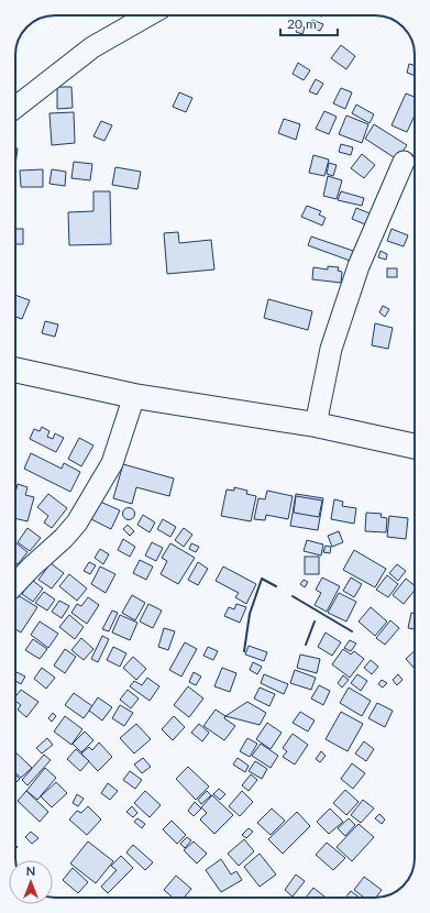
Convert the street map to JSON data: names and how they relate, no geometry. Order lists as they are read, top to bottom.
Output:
{
  "scale_bar": "20 m",
  "north": "top"
}
